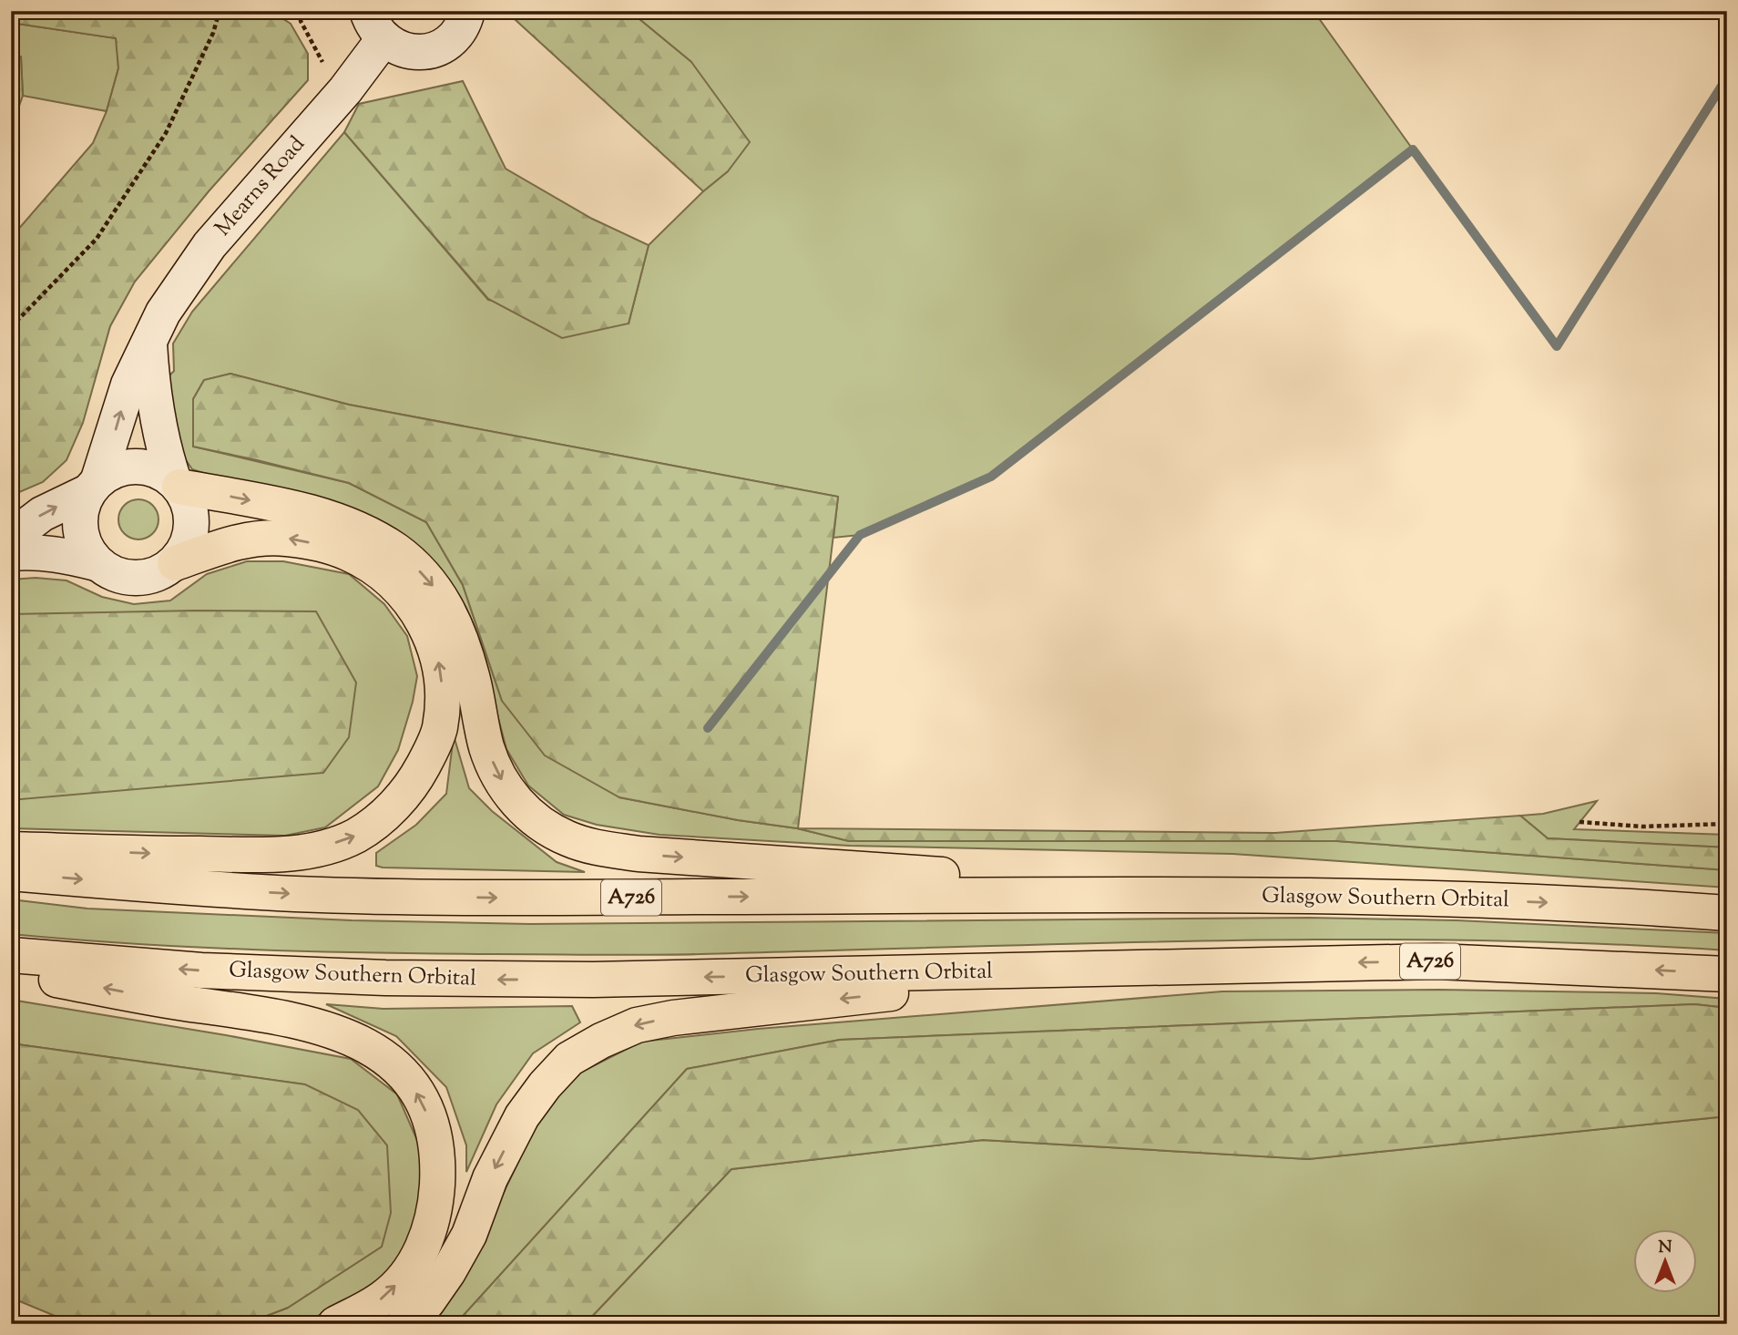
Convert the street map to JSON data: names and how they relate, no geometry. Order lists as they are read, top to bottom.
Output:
{
  "streets": {
    "highway": ["A726", "Glasgow Southern Orbital"],
    "street": ["Mearns Road"]
  },
  "north": "top"
}
